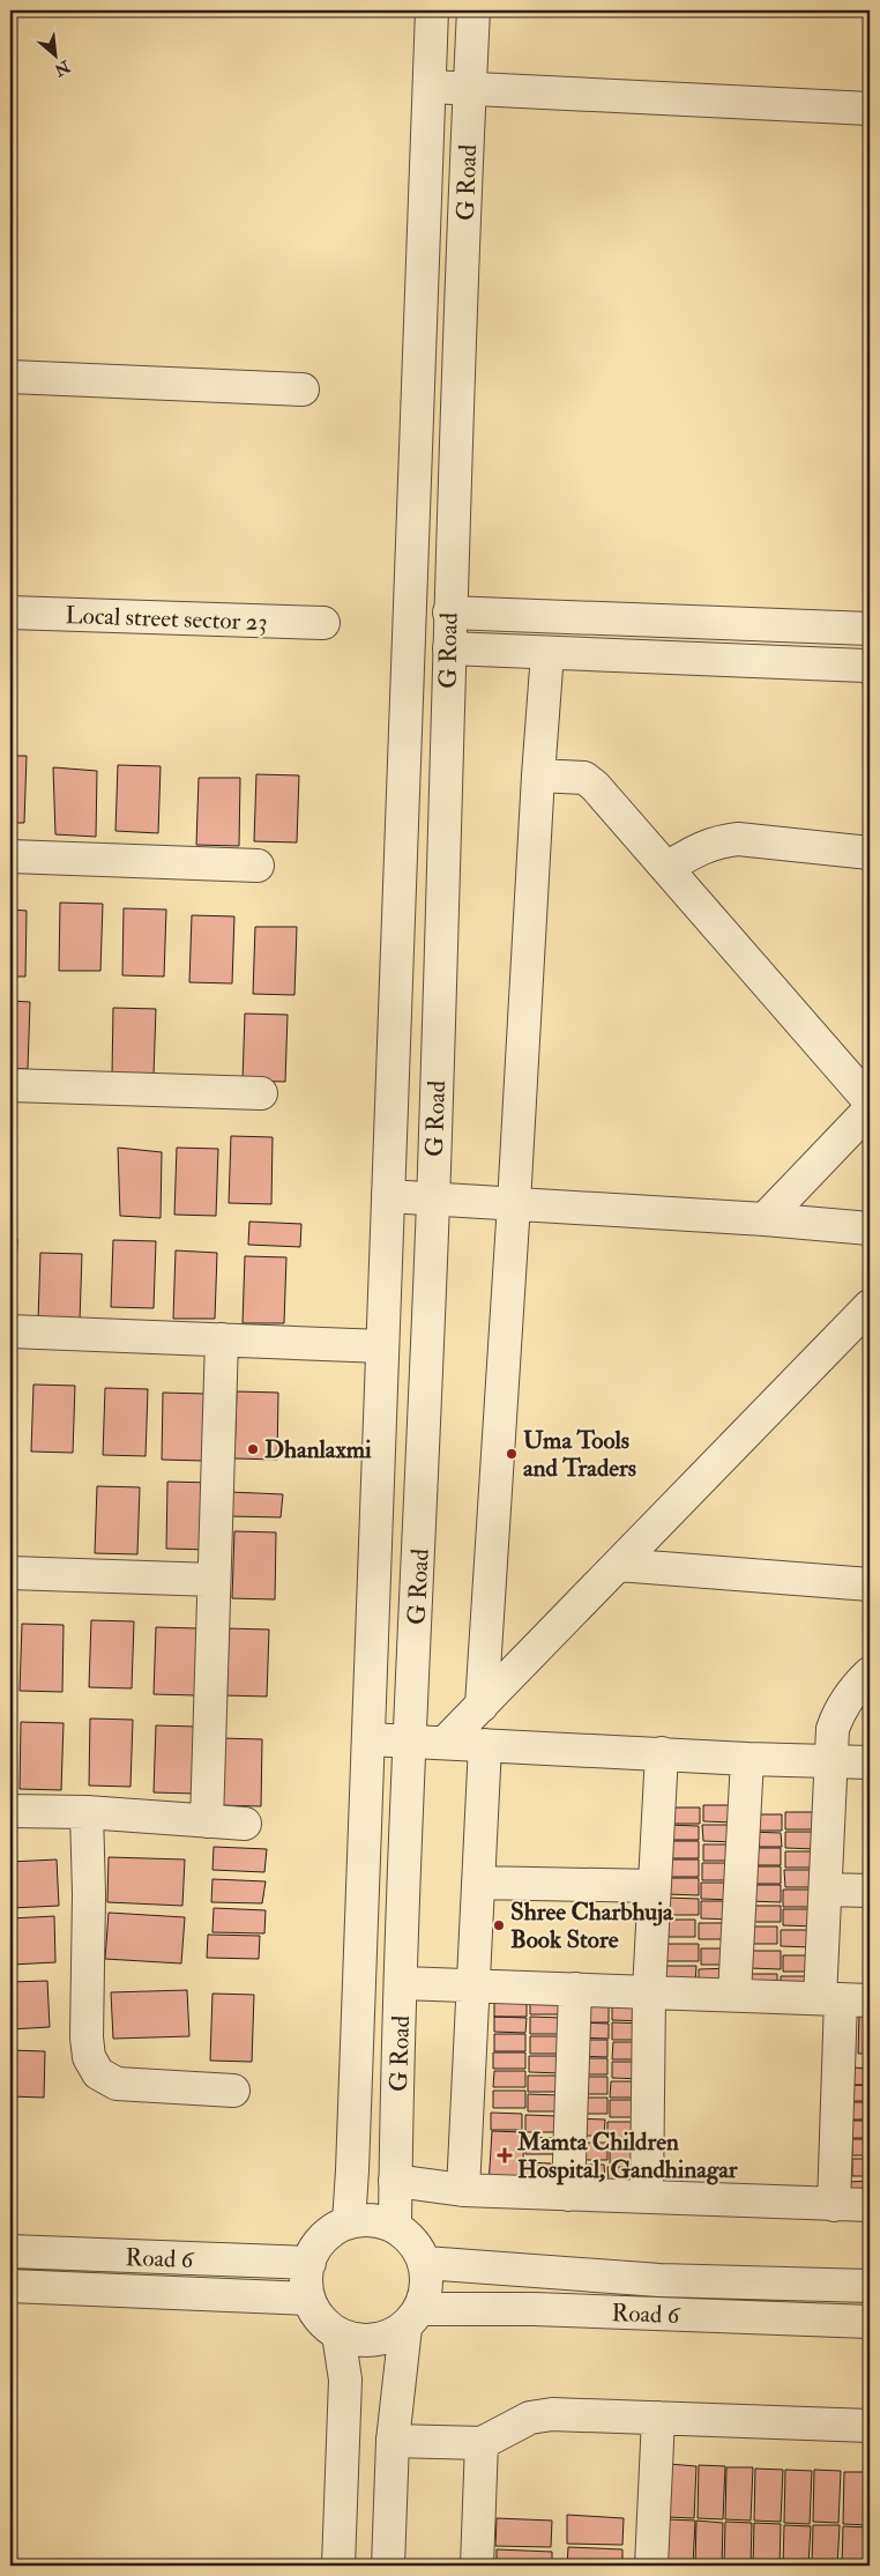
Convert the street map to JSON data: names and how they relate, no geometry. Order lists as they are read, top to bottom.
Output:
{
  "streets": {
    "street": ["G Road", "Local street sector 23", "Road 6"]
  },
  "crossings": [
    ["G Road", "Road 6"]
  ],
  "places": {
    "other": ["Dhanlaxmi", "Uma Tools and Traders", "Shree Charbhuja Book Store"],
    "health": ["Mamta Children Hospital, Gandhinagar"]
  },
  "north": "bottom right"
}
